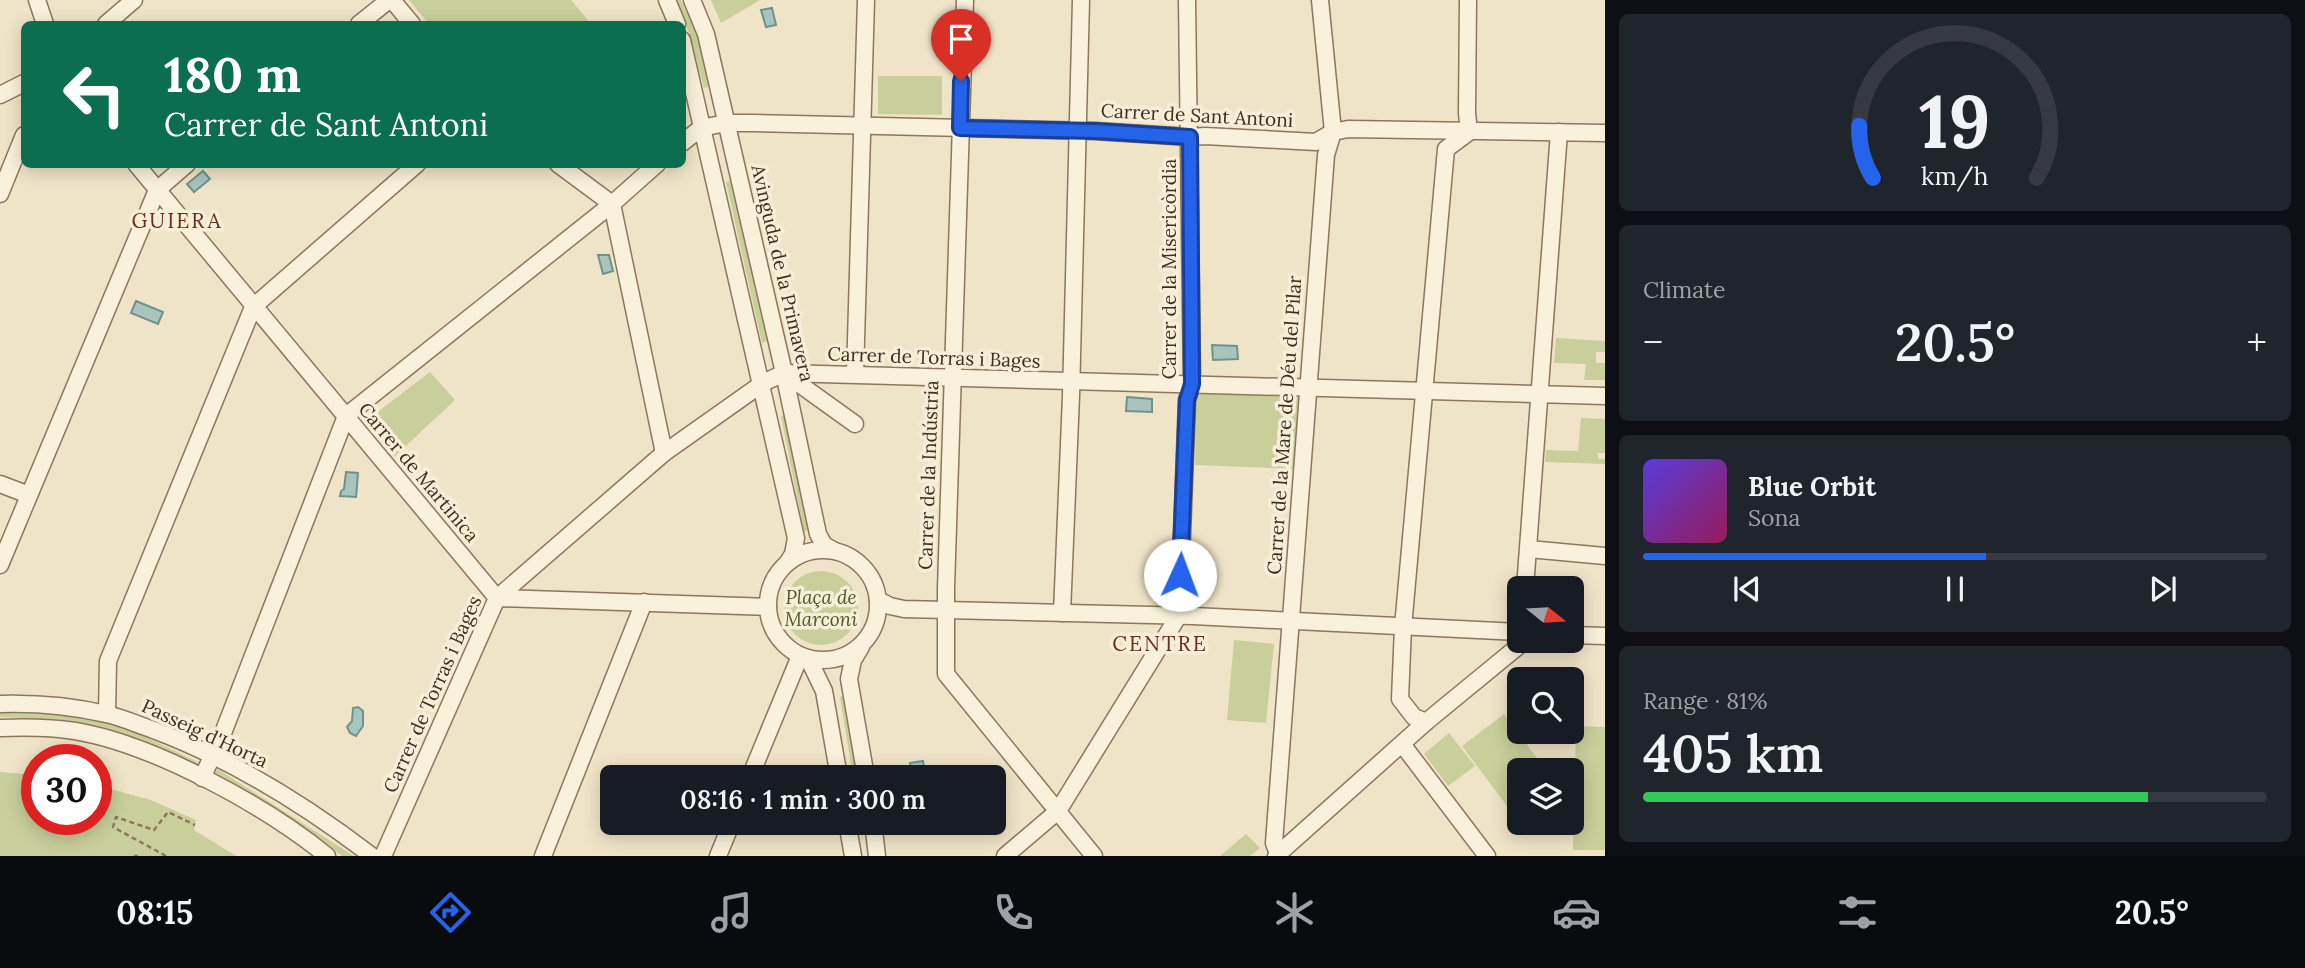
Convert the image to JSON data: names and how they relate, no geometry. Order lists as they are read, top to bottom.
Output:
{
  "streets": {
    "street": [
      "Carrer de Sant Antoni",
      "Carrer de la Misericòrdia",
      "Avinguda de la Primavera",
      "Carrer de Torras i Bages",
      "Carrer de la Mare de Déu del Pilar",
      "Carrer de Martinica",
      "Carrer de la Indústria",
      "Passeig d'Horta"
    ]
  },
  "crossings": [
    ["Carrer de Sant Antoni", "Carrer de la Misericòrdia"],
    ["Carrer de Sant Antoni", "Avinguda de la Primavera"],
    ["Carrer de Sant Antoni", "Carrer de la Mare de Déu del Pilar"],
    ["Carrer de Sant Antoni", "Carrer de la Indústria"],
    ["Carrer de la Misericòrdia", "Carrer de Torras i Bages"],
    ["Carrer de la Misericòrdia", "Carrer de la Indústria"],
    ["Avinguda de la Primavera", "Carrer de Torras i Bages"],
    ["Carrer de Torras i Bages", "Carrer de la Mare de Déu del Pilar"],
    ["Carrer de Torras i Bages", "Carrer de Martinica"],
    ["Carrer de Torras i Bages", "Carrer de la Indústria"]
  ],
  "districts": ["GUIERA", "CENTRE"],
  "parks": ["Plaça de Marconi"],
  "north": "right",
  "page": {
    "turn": ["180 m", "Carrer de Sant Antoni"],
    "tile": [
      "Climate",
      ["Range · 81%", "405 km"]
    ],
    "heat": ["−", "20.5°", "+"],
    "song": ["Blue Orbit", "Sona"],
    "limit": "30",
    "trip": "08:16 · 1 min · 300 m",
    "tabs": ["08:15", "20.5°"],
    "gauge": ["19", "km/h"]
  }
}
